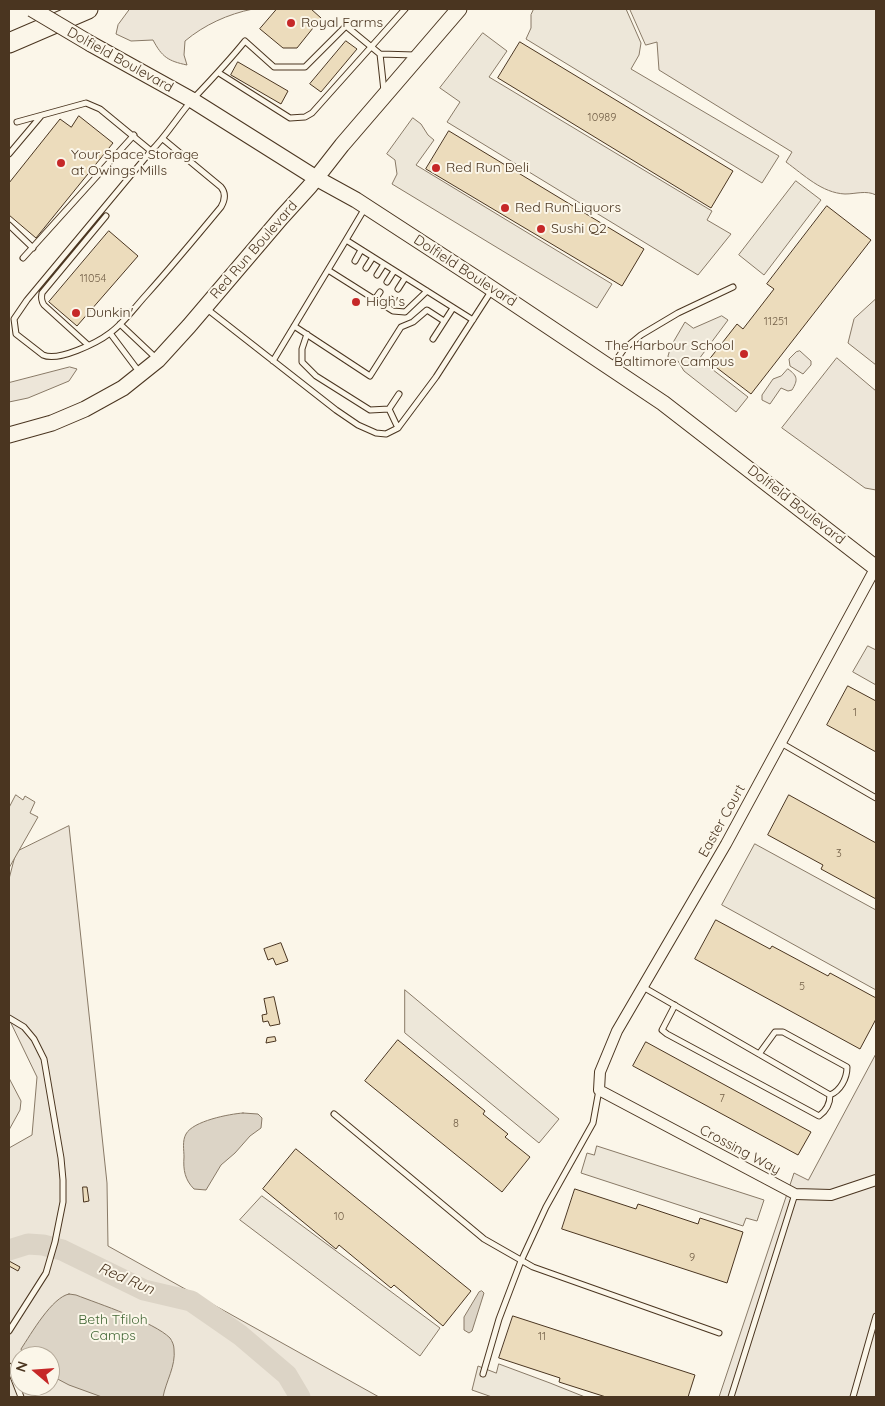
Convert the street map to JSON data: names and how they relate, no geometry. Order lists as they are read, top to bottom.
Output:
{
  "streets": {
    "main road": ["Dolfield Boulevard", "Red Run Boulevard"],
    "street": ["Easter Court", "Crossing Way"]
  },
  "crossings": [
    ["Dolfield Boulevard", "Red Run Boulevard"],
    ["Dolfield Boulevard", "Easter Court"],
    ["Easter Court", "Crossing Way"]
  ],
  "water": ["Red Run"],
  "parks": ["Beth Tfiloh Camps"],
  "places": [
    "Royal Farms",
    "Your Space Storage at Owings Mills",
    "Red Run Deli",
    "Red Run Liquors",
    "Sushi Q2",
    "High's",
    "Dunkin'",
    "The Harbour School Baltimore Campus"
  ],
  "house_numbers": [
    "10989",
    "11054",
    "11251",
    "1",
    "3",
    "5",
    "7",
    "8",
    "10",
    "9",
    "11"
  ],
  "north": "left"
}
